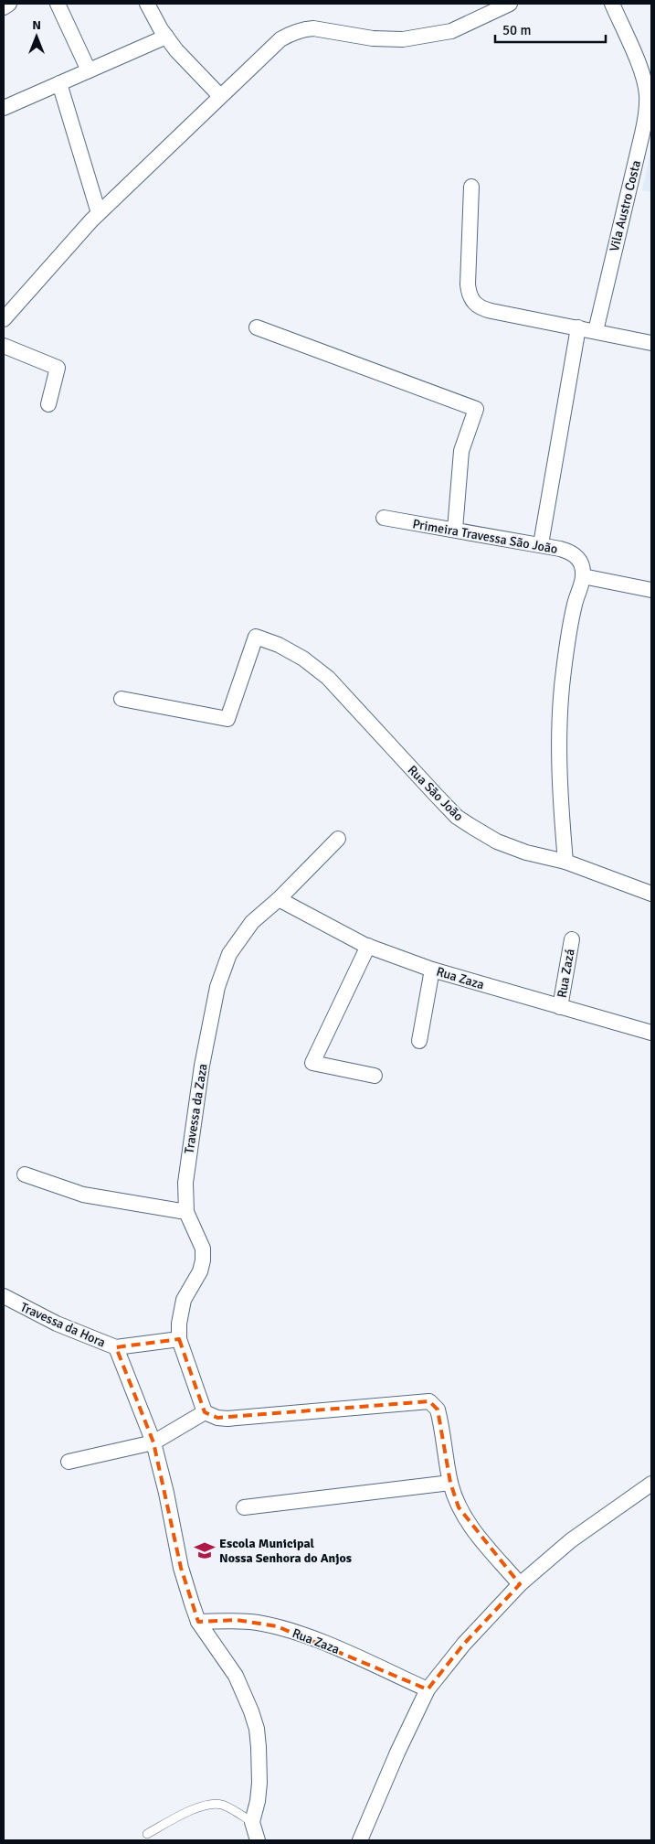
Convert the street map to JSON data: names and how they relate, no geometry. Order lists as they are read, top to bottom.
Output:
{
  "streets": {
    "street": [
      "Vila Austro Costa",
      "Primeira Travessa São João",
      "Rua São João",
      "Rua Zazá",
      "Rua Zaza",
      "Travessa da Zaza",
      "Travessa da Hora"
    ]
  },
  "crossings": [
    ["Rua Zazá", "Rua Zaza"],
    ["Rua Zaza", "Travessa da Zaza"],
    ["Travessa da Zaza", "Travessa da Hora"]
  ],
  "places": {
    "school or university": ["Escola Municipal Nossa Senhora do Anjos"]
  },
  "scale_bar": "50 m",
  "north": "top"
}
